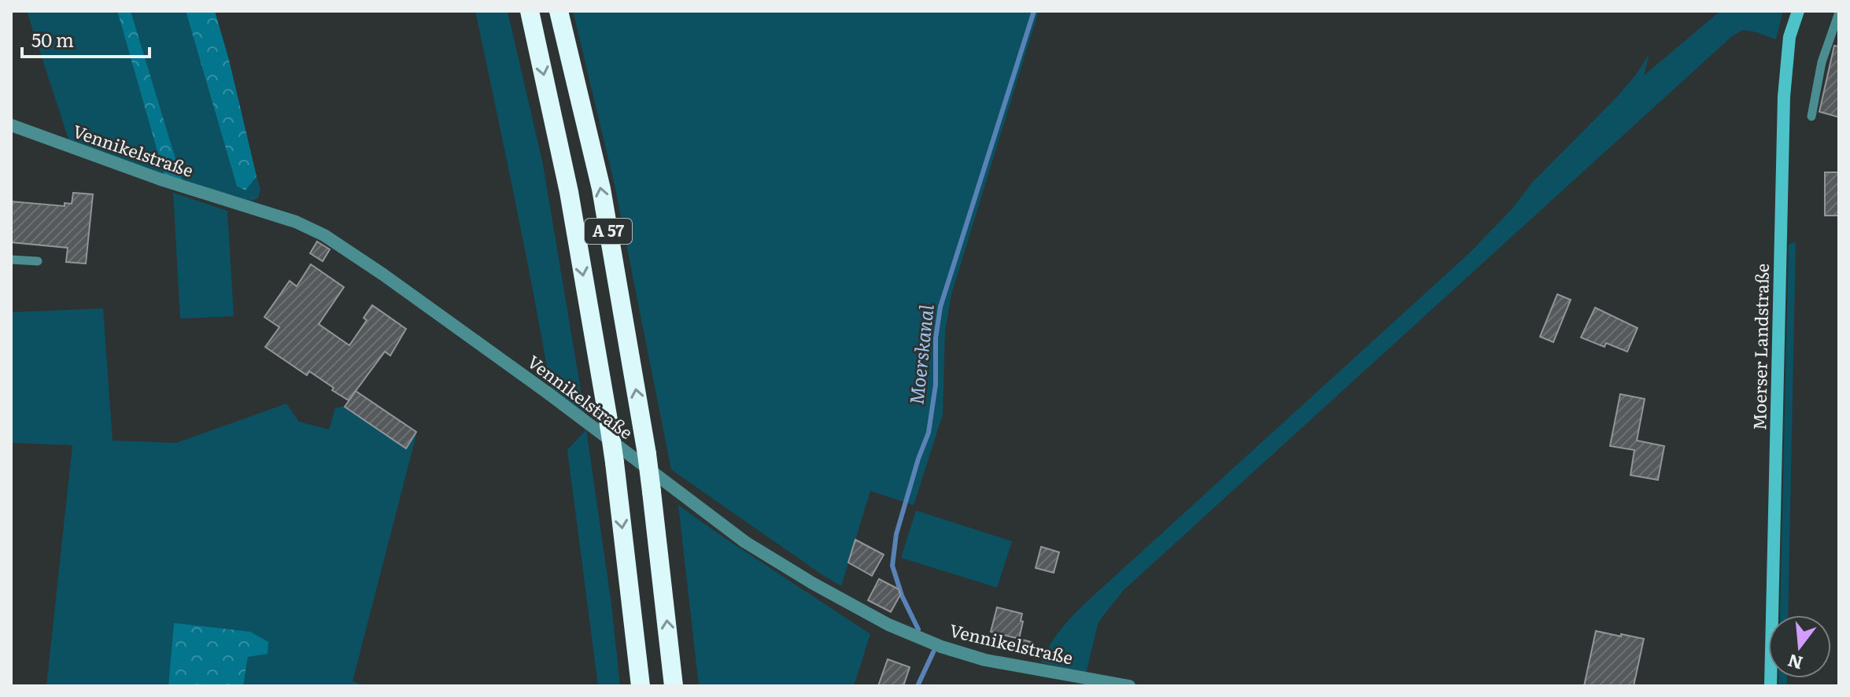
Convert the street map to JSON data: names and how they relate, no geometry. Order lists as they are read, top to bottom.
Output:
{
  "streets": {
    "highway": ["A 57"],
    "main road": ["Moerser Landstraße"],
    "street": ["Vennikelstraße"]
  },
  "water": ["Moerskanal"],
  "scale_bar": "50 m",
  "north": "bottom"
}
